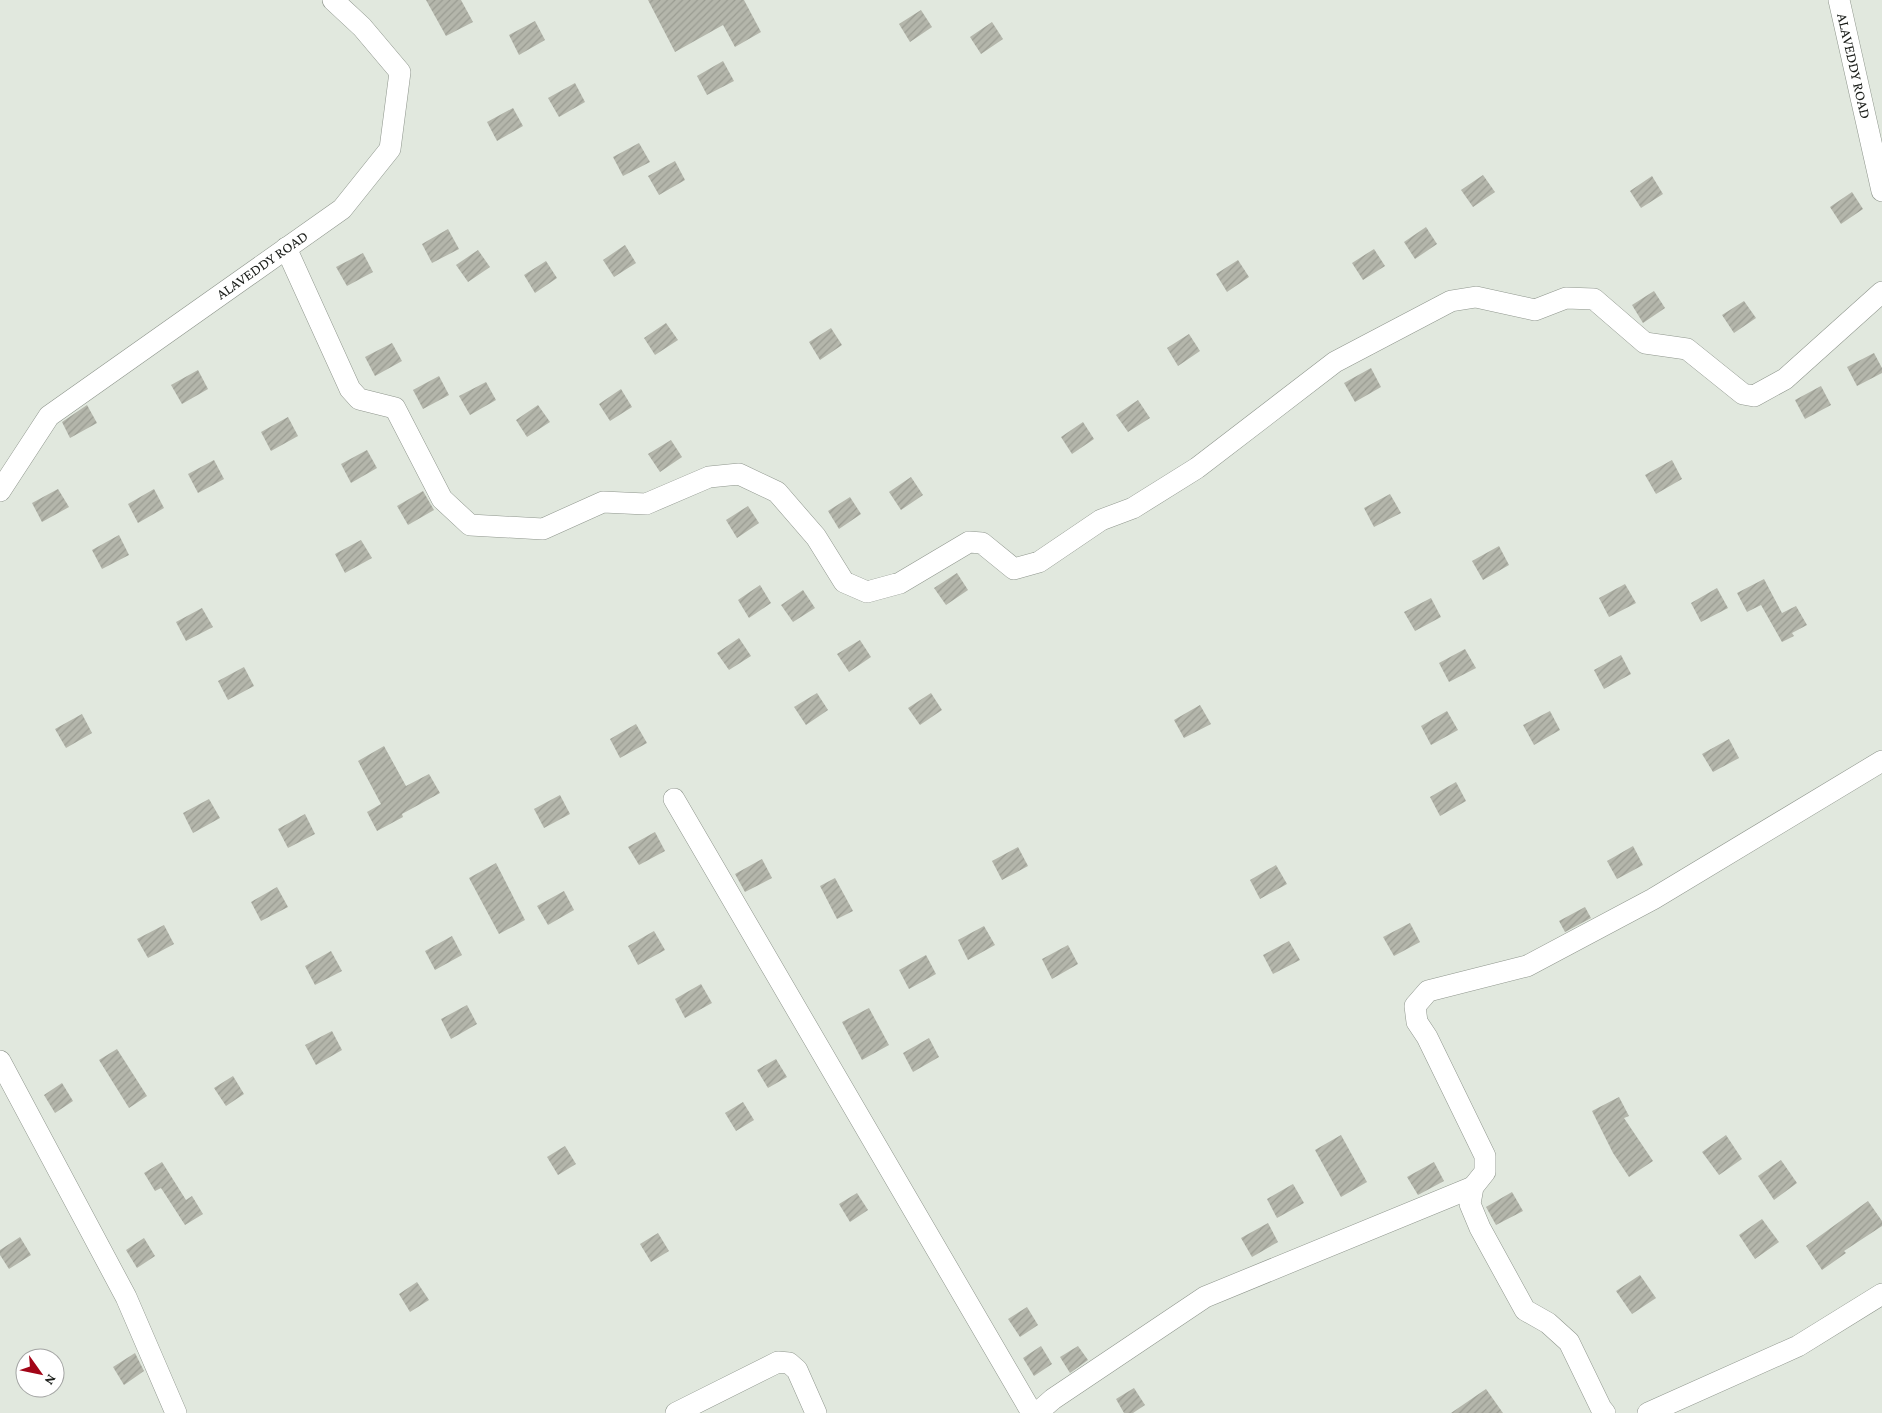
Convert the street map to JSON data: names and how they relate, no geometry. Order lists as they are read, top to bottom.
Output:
{
  "streets": {
    "street": ["ALAVEDDY ROAD"]
  },
  "north": "bottom right"
}
